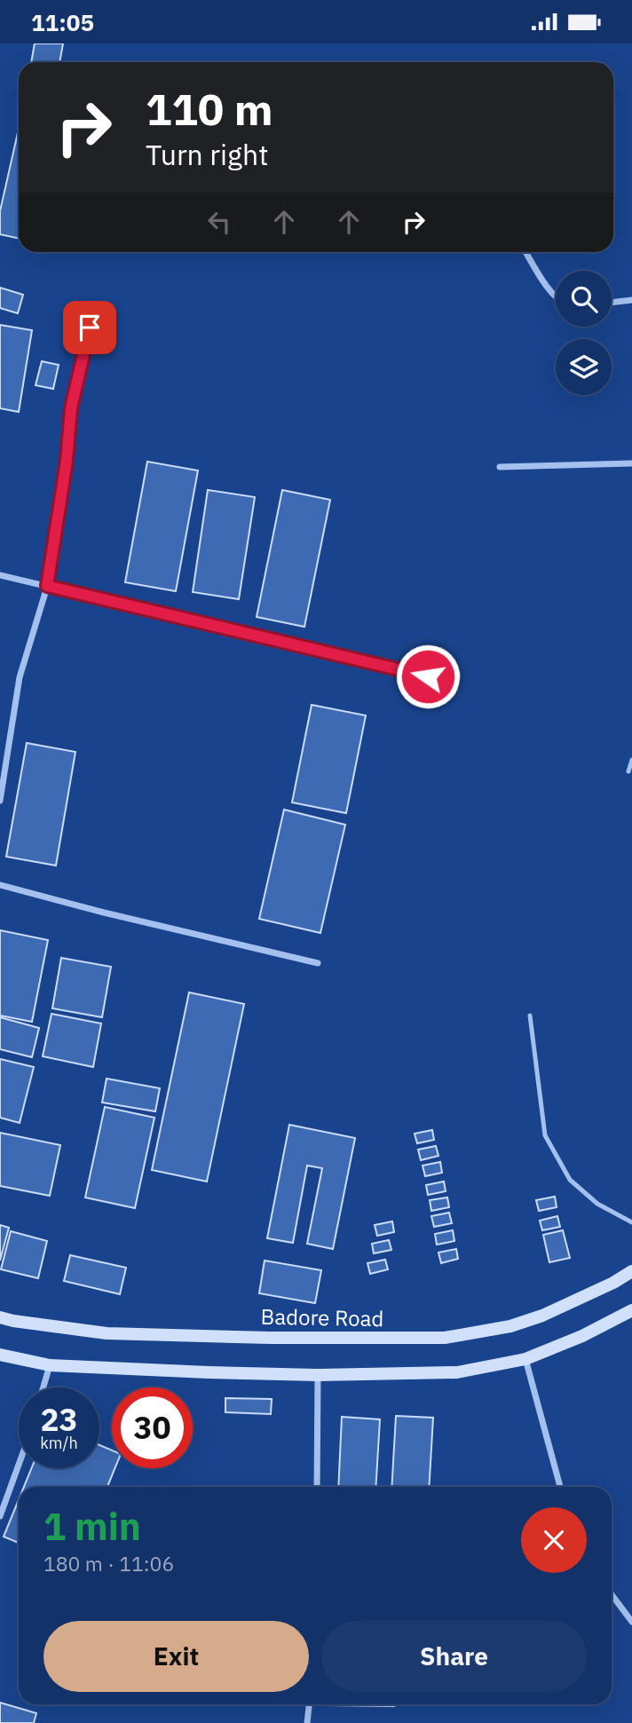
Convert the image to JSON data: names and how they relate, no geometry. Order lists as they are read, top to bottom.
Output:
{
  "streets": {
    "main road": ["Badore Road"]
  },
  "page": {
    "status": "11:05",
    "turn": ["110 m", "Turn right"],
    "speed": "23 km/h",
    "limit": "30",
    "heading": ["1 min", "180 m · 11:06"],
    "buttons": ["Exit", "Share"]
  }
}
